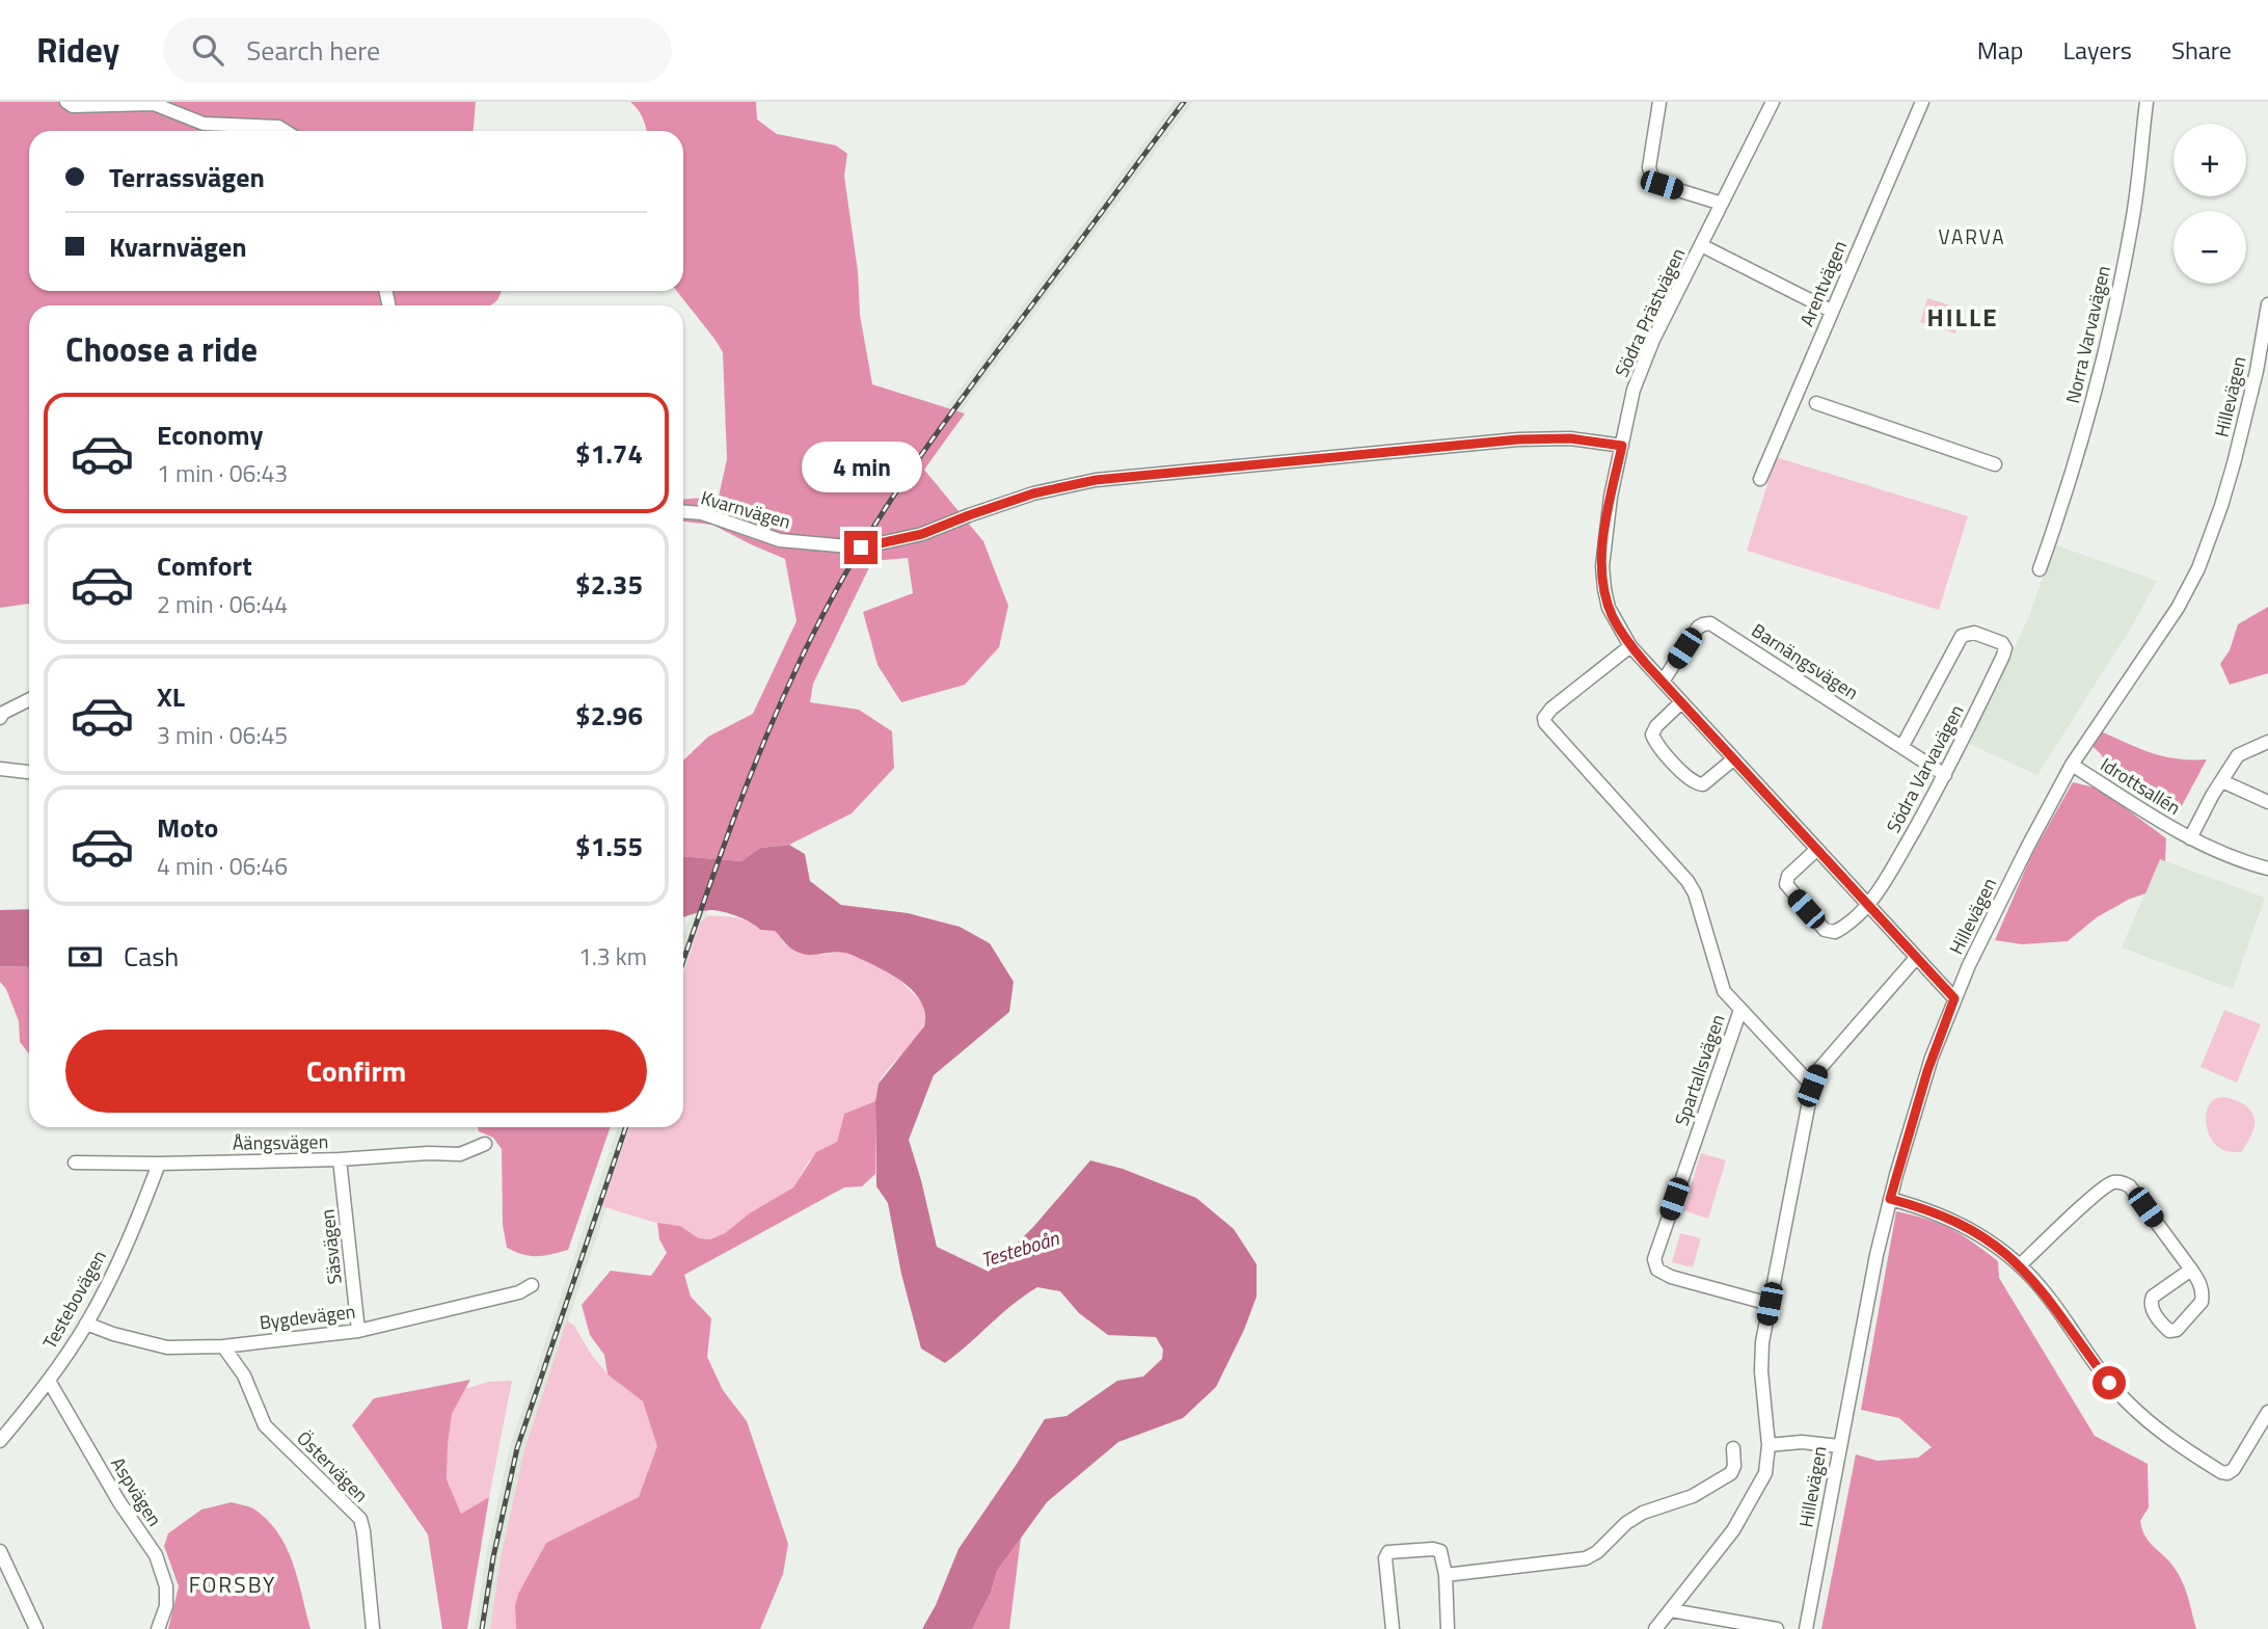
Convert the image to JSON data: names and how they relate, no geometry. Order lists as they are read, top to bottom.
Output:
{
  "streets": {
    "street": [
      "Arentvägen",
      "Södra Prästvägen",
      "Norra Varvavägen",
      "Hillevägen",
      "Kvarnvägen",
      "Barnängsvägen",
      "Södra Varvavägen",
      "Idrottsallén",
      "Spartallsvägen",
      "Åängsvägen",
      "Säsvägen",
      "Testebovägen",
      "Bygdevägen",
      "Östervägen",
      "Aspvägen"
    ]
  },
  "crossings": [
    ["Södra Prästvägen", "Hillevägen"],
    ["Södra Prästvägen", "Kvarnvägen"],
    ["Södra Prästvägen", "Barnängsvägen"],
    ["Södra Prästvägen", "Södra Varvavägen"],
    ["Södra Prästvägen", "Spartallsvägen"],
    ["Hillevägen", "Idrottsallén"],
    ["Barnängsvägen", "Södra Varvavägen"],
    ["Åängsvägen", "Säsvägen"],
    ["Åängsvägen", "Testebovägen"],
    ["Säsvägen", "Bygdevägen"],
    ["Testebovägen", "Bygdevägen"],
    ["Testebovägen", "Aspvägen"],
    ["Bygdevägen", "Östervägen"]
  ],
  "districts": ["VARVA", "HILLE", "FORSBY"],
  "water": ["Testeboån"],
  "page": {
    "header": "Ridey",
    "search": "Search here",
    "nav": ["Map", "Layers", "Share"],
    "map_buttons": ["+", "−"],
    "banner": ["Terrassvägen", "Kvarnvägen"],
    "heading": "Choose a ride",
    "list": [
      {
        "name": "Economy",
        "note": "1 min · 06:43",
        "value": "$1.74"
      },
      {
        "name": "Comfort",
        "note": "2 min · 06:44",
        "value": "$2.35"
      },
      {
        "name": "XL",
        "note": "3 min · 06:45",
        "value": "$2.96"
      },
      {
        "name": "Moto",
        "note": "4 min · 06:46",
        "value": "$1.55"
      }
    ],
    "bubble": "4 min",
    "pay": ["Cash", "1.3 km"],
    "buttons": "Confirm"
  }
}
